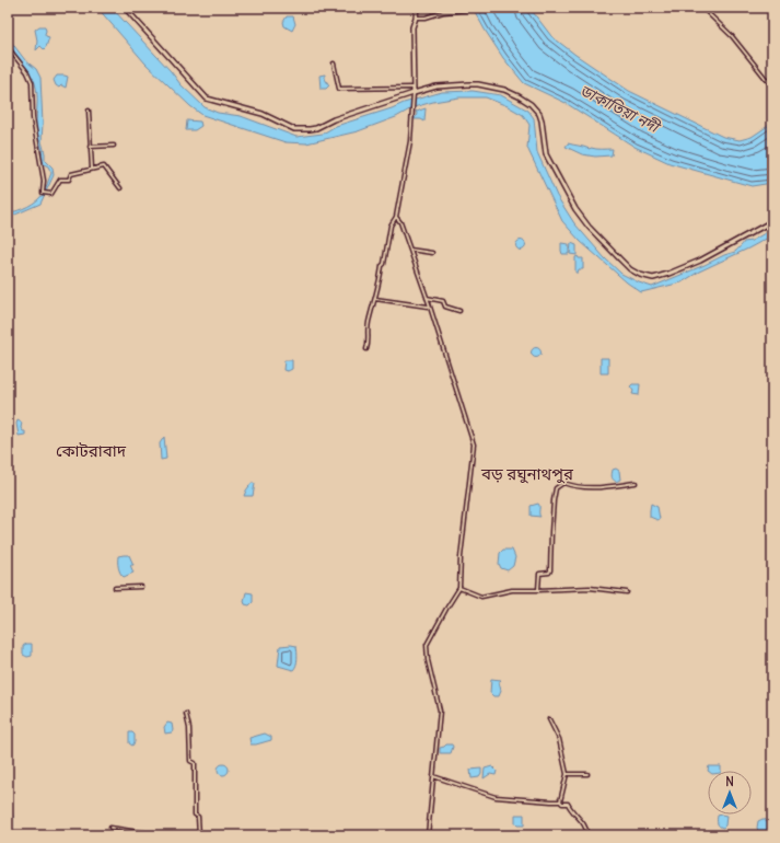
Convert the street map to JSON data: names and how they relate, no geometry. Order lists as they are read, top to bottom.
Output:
{
  "districts": ["কোটরাবাদ", "বড় রঘুনাথপুর"],
  "water": ["ডাকাতিয়া নদী"],
  "north": "top"
}
